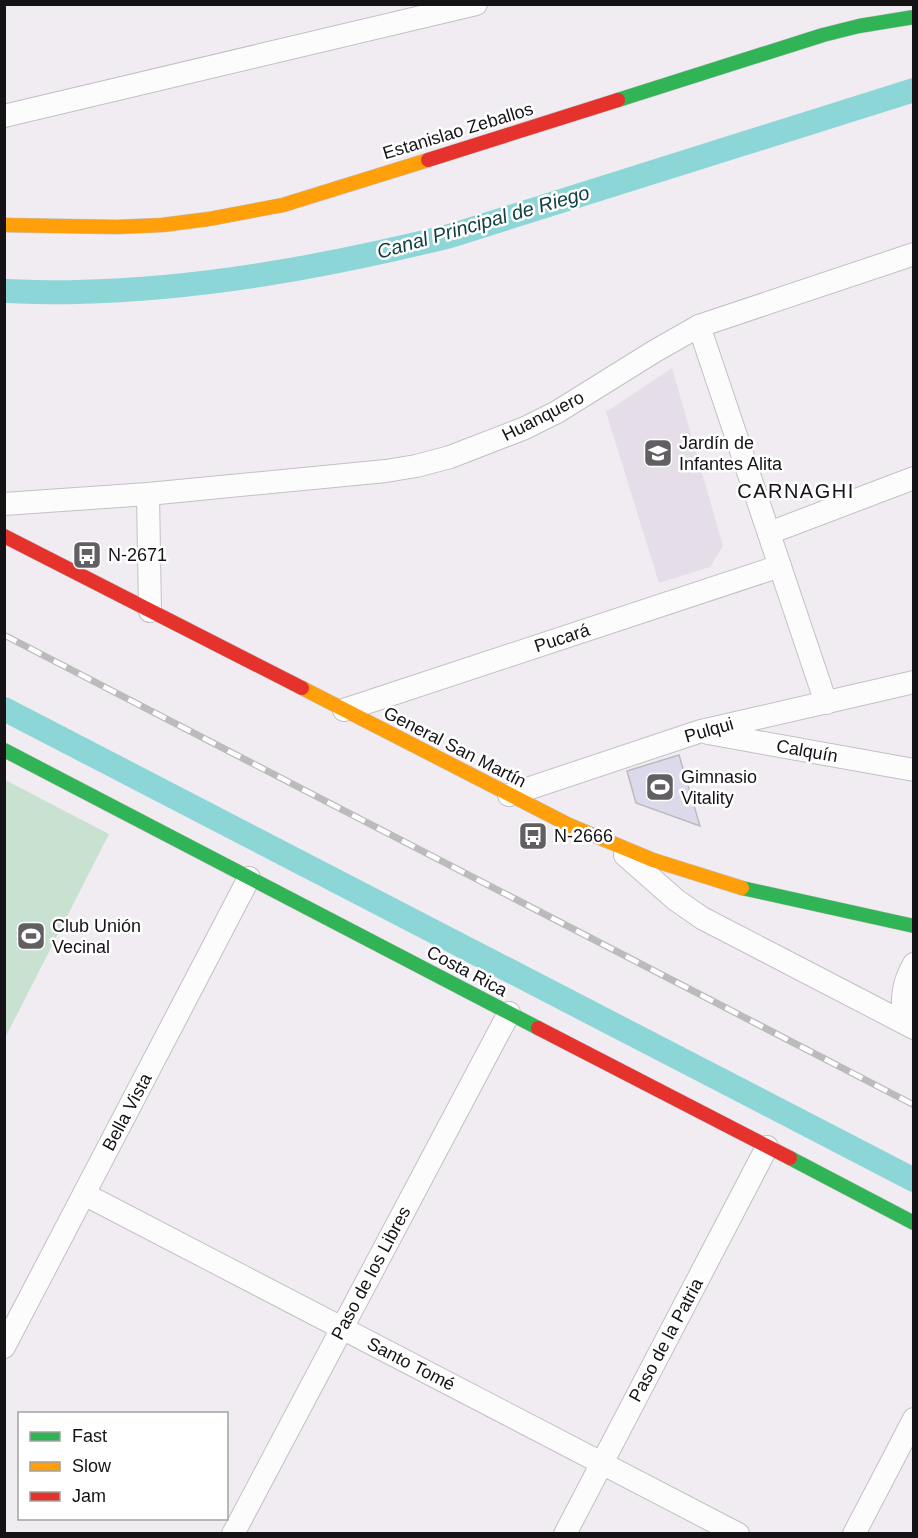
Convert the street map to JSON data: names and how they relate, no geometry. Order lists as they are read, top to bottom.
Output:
{
  "streets": {
    "street": [
      "Estanislao Zeballos",
      "Huanquero",
      "Pucará",
      "Pulqui",
      "General San Martín",
      "Calquín",
      "Costa Rica",
      "Bella Vista",
      "Paso de los Libres",
      "Paso de la Patria",
      "Santo Tomé"
    ]
  },
  "crossings": [
    ["Pucará", "General San Martín"],
    ["Pulqui", "General San Martín"],
    ["Pulqui", "Calquín"],
    ["Costa Rica", "Bella Vista"],
    ["Costa Rica", "Paso de los Libres"],
    ["Costa Rica", "Paso de la Patria"],
    ["Bella Vista", "Santo Tomé"],
    ["Paso de los Libres", "Santo Tomé"],
    ["Paso de la Patria", "Santo Tomé"]
  ],
  "districts": ["CARNAGHI"],
  "water": ["Canal Principal de Riego"],
  "places": {
    "school or university": ["Jardín de Infantes Alita"],
    "bus stop": ["N-2671", "N-2666"],
    "sports": ["Gimnasio Vitality", "Club Unión Vecinal"]
  },
  "legend": ["Fast", "Slow", "Jam"]
}
